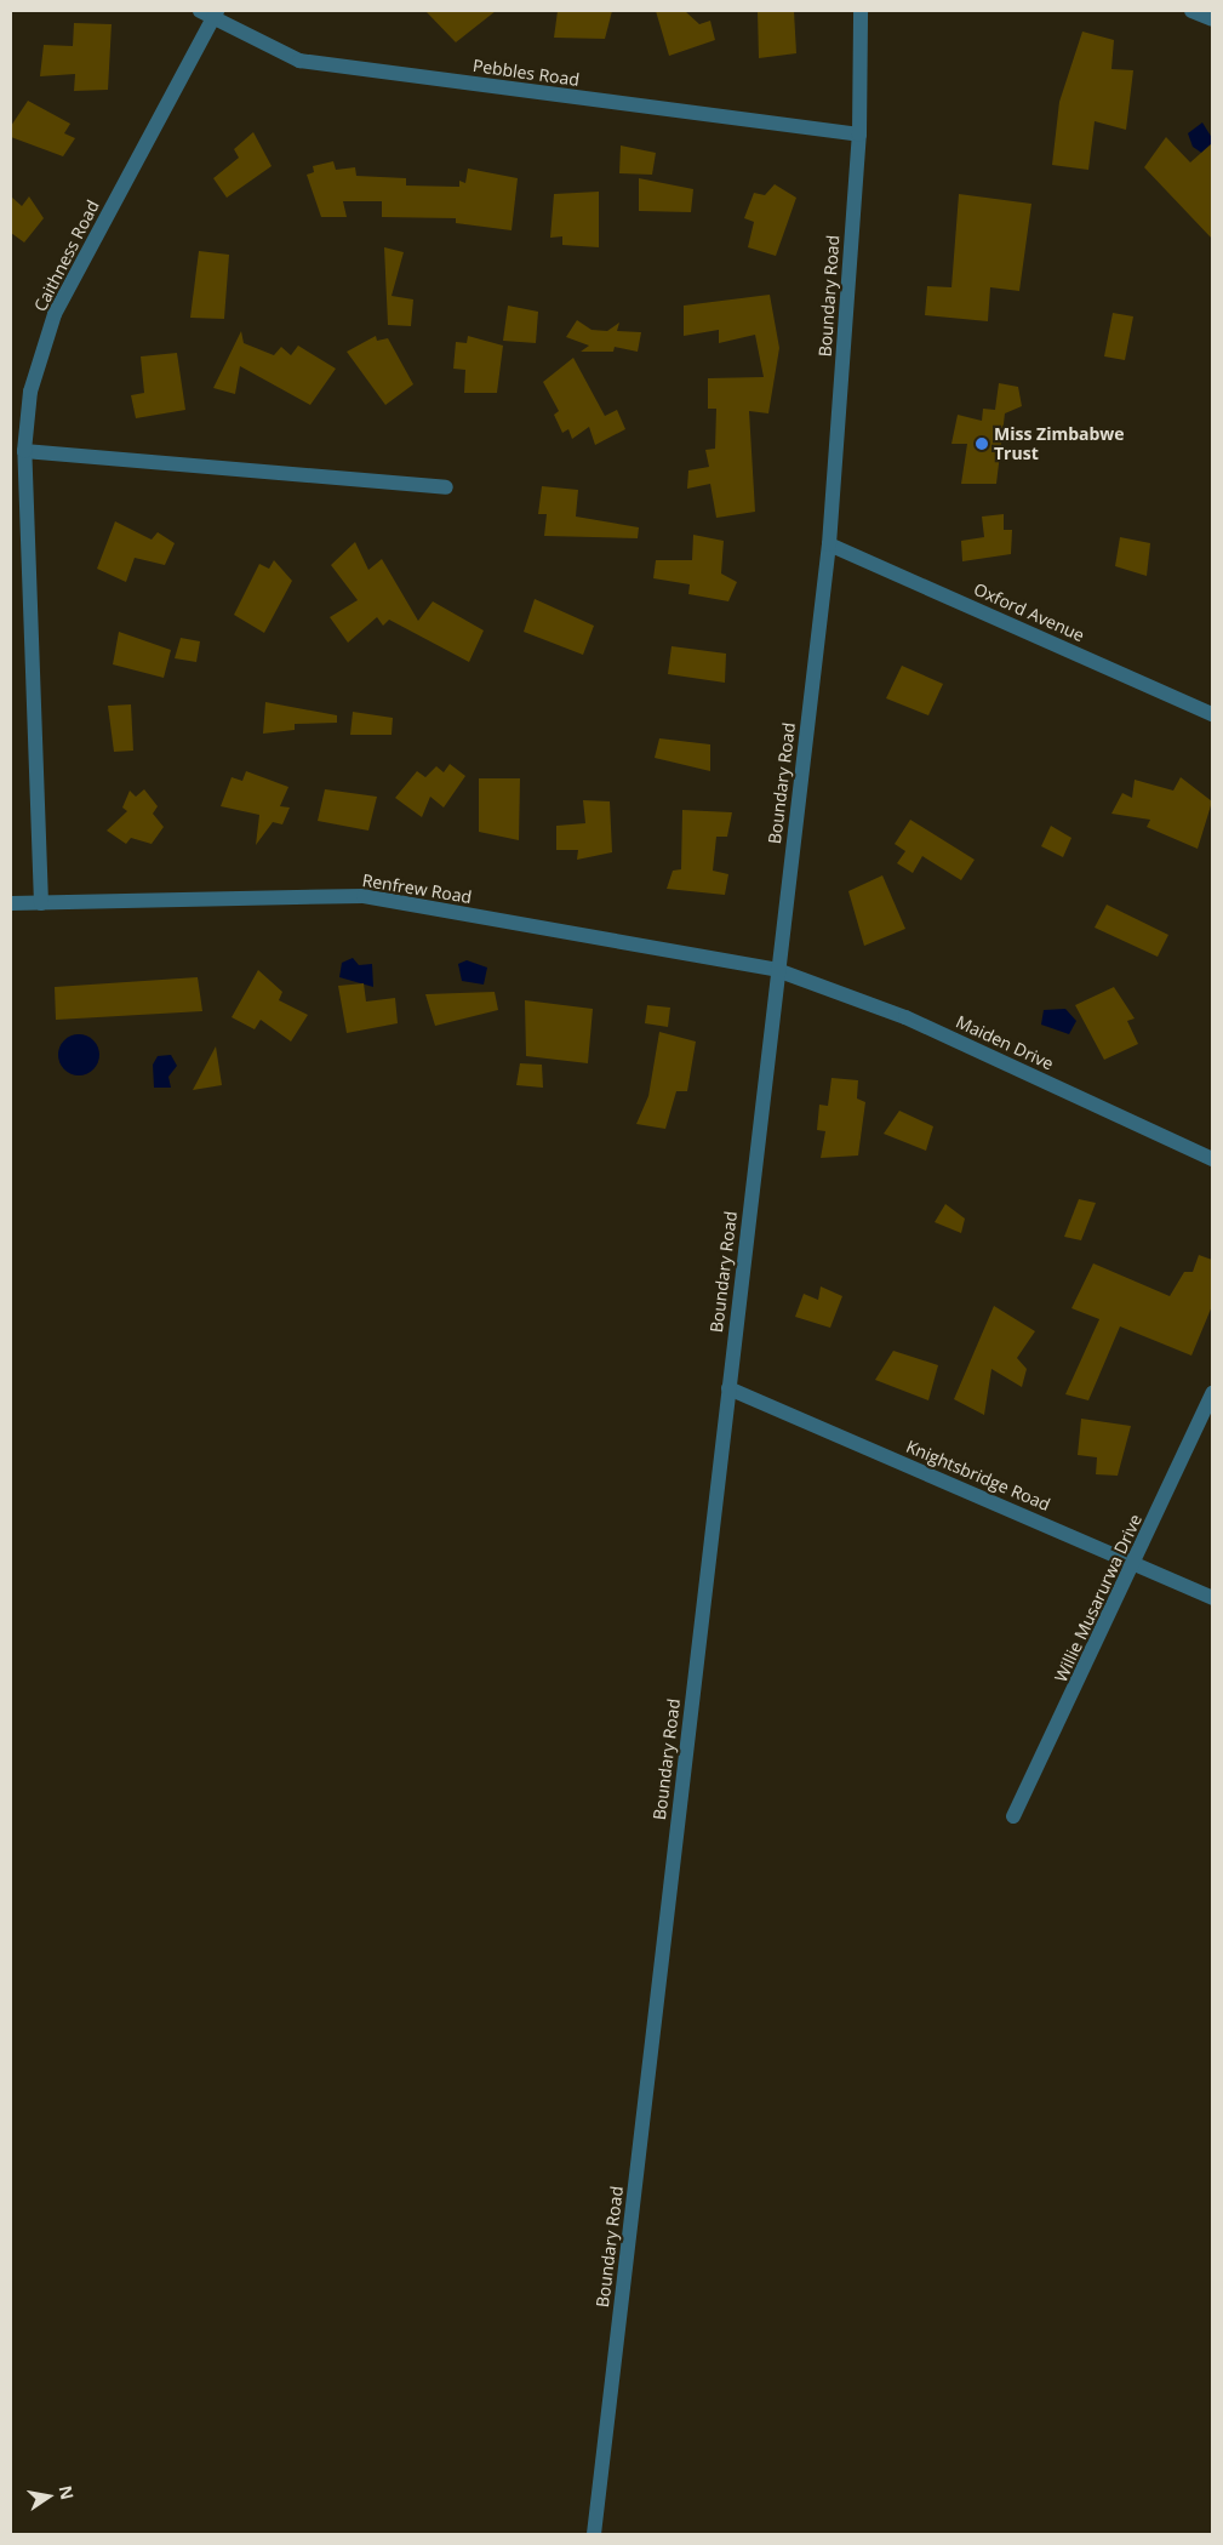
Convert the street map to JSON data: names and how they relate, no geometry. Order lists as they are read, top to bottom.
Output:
{
  "streets": {
    "street": [
      "Pebbles Road",
      "Caithness Road",
      "Boundary Road",
      "Oxford Avenue",
      "Renfrew Road",
      "Maiden Drive",
      "Knightsbridge Road",
      "Willie Musarurwa Drive"
    ]
  },
  "crossings": [
    ["Pebbles Road", "Caithness Road"],
    ["Pebbles Road", "Boundary Road"],
    ["Caithness Road", "Renfrew Road"],
    ["Boundary Road", "Oxford Avenue"],
    ["Boundary Road", "Renfrew Road"],
    ["Boundary Road", "Maiden Drive"],
    ["Boundary Road", "Knightsbridge Road"],
    ["Renfrew Road", "Maiden Drive"],
    ["Knightsbridge Road", "Willie Musarurwa Drive"]
  ],
  "places": ["Miss Zimbabwe Trust"],
  "north": "right"
}
